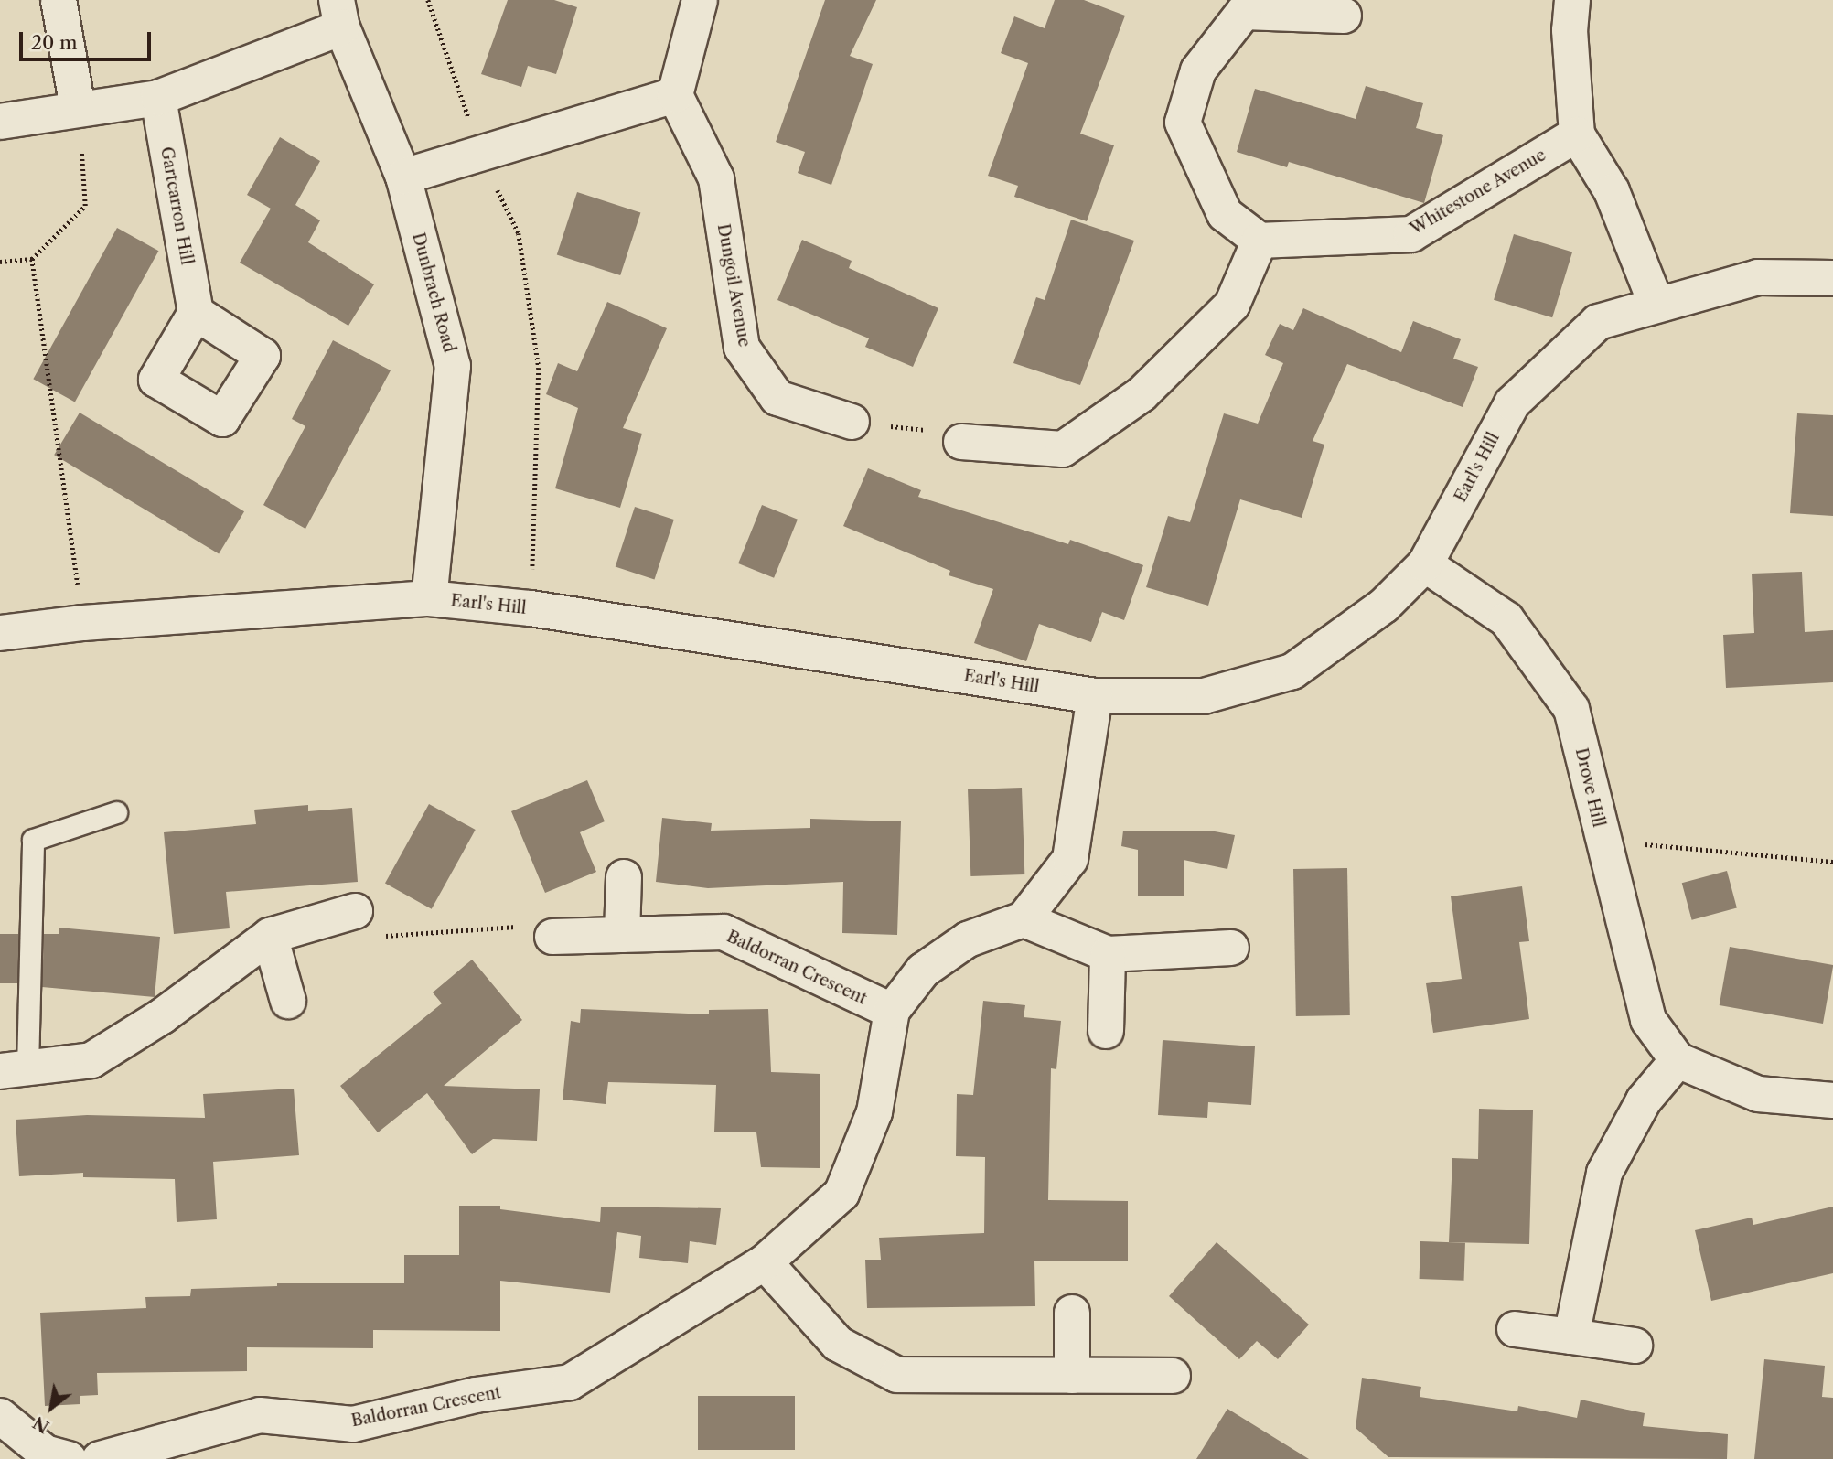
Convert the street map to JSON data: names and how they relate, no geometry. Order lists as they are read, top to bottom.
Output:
{
  "streets": {
    "street": [
      "Whitestone Avenue",
      "Gartcarron Hill",
      "Dungoil Avenue",
      "Dunbrach Road",
      "Earl's Hill",
      "Drove Hill",
      "Baldorran Crescent"
    ]
  },
  "crossings": [
    ["Dunbrach Road", "Earl's Hill"],
    ["Earl's Hill", "Drove Hill"]
  ],
  "scale_bar": "20 m",
  "north": "bottom left"
}
